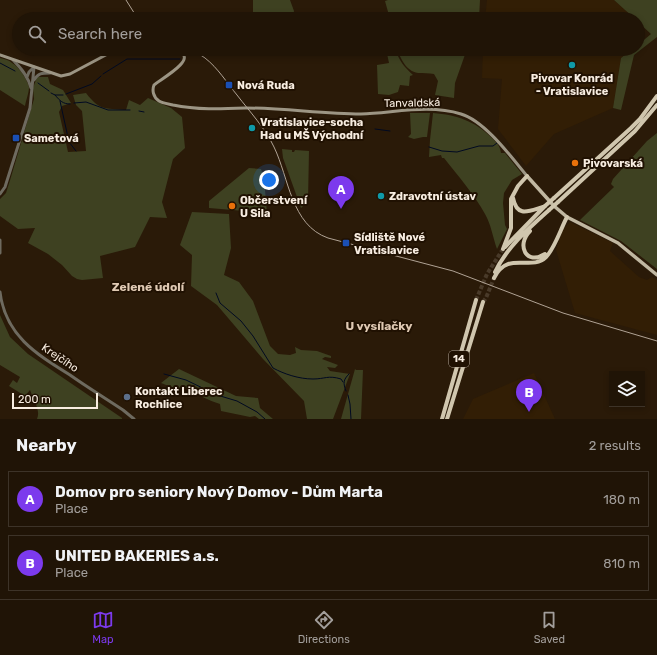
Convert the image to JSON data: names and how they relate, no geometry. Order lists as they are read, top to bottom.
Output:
{
  "streets": {
    "highway": ["14"],
    "main road": ["Tanvaldská"],
    "street": ["Krejčího"]
  },
  "districts": ["Zelené údolí", "U vysílačky"],
  "places": {
    "other": [
      "Pivovar Konrád - Vratislavice",
      "Vratislavice-socha Had u MŠ Východní",
      "Pivovarská",
      "Zdravotní ústav",
      "Občerstvení U Sila",
      "Kontakt Liberec Rochlice"
    ],
    "transit": ["Nová Ruda", "Sametová", "Sídliště Nové Vratislavice"]
  },
  "scale_bar": "200 m",
  "page": {
    "search": "Search here",
    "pins": ["A", "B"],
    "scale": "200 m",
    "heading": ["Nearby", "2 results"],
    "list": [
      {
        "mark": "A",
        "name": "Domov pro seniory Nový Domov - Dům Marta",
        "note": "Place",
        "value": "180 m"
      },
      {
        "mark": "B",
        "name": "UNITED BAKERIES a.s.",
        "note": "Place",
        "value": "810 m"
      }
    ],
    "nav": ["Map", "Directions", "Saved"]
  }
}
